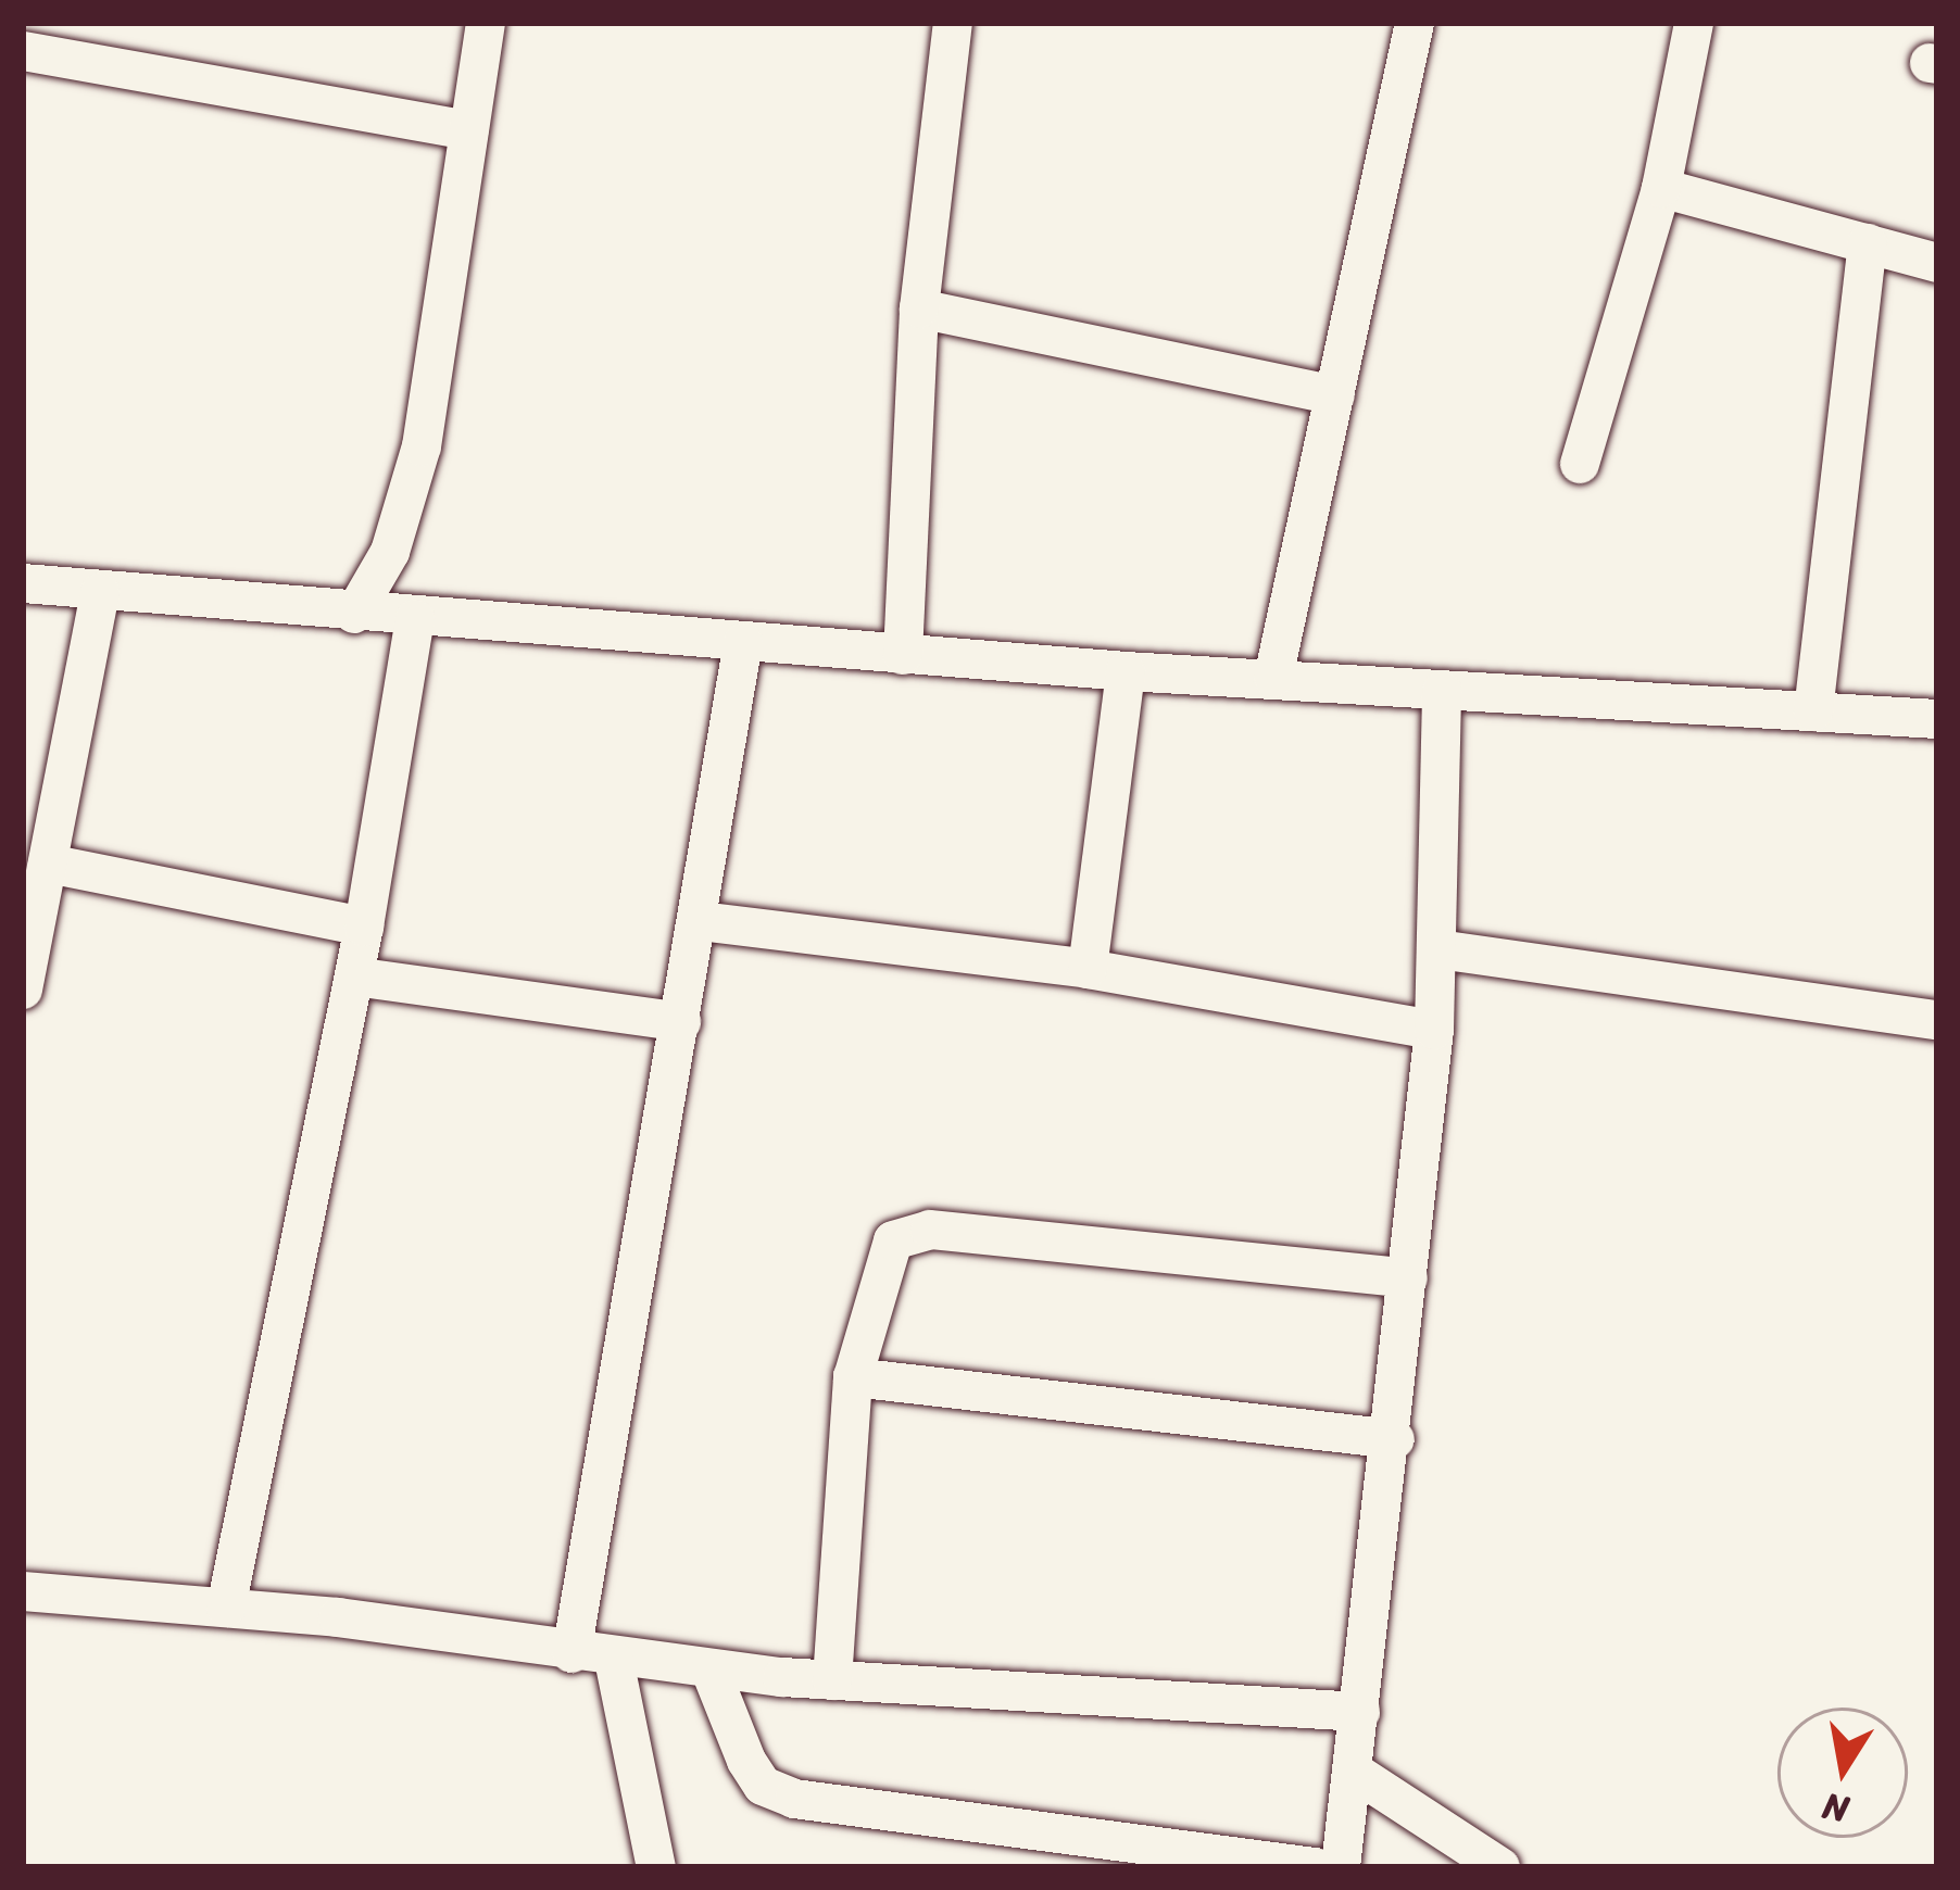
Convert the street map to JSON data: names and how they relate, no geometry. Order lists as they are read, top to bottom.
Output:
{
  "north": "bottom"
}
